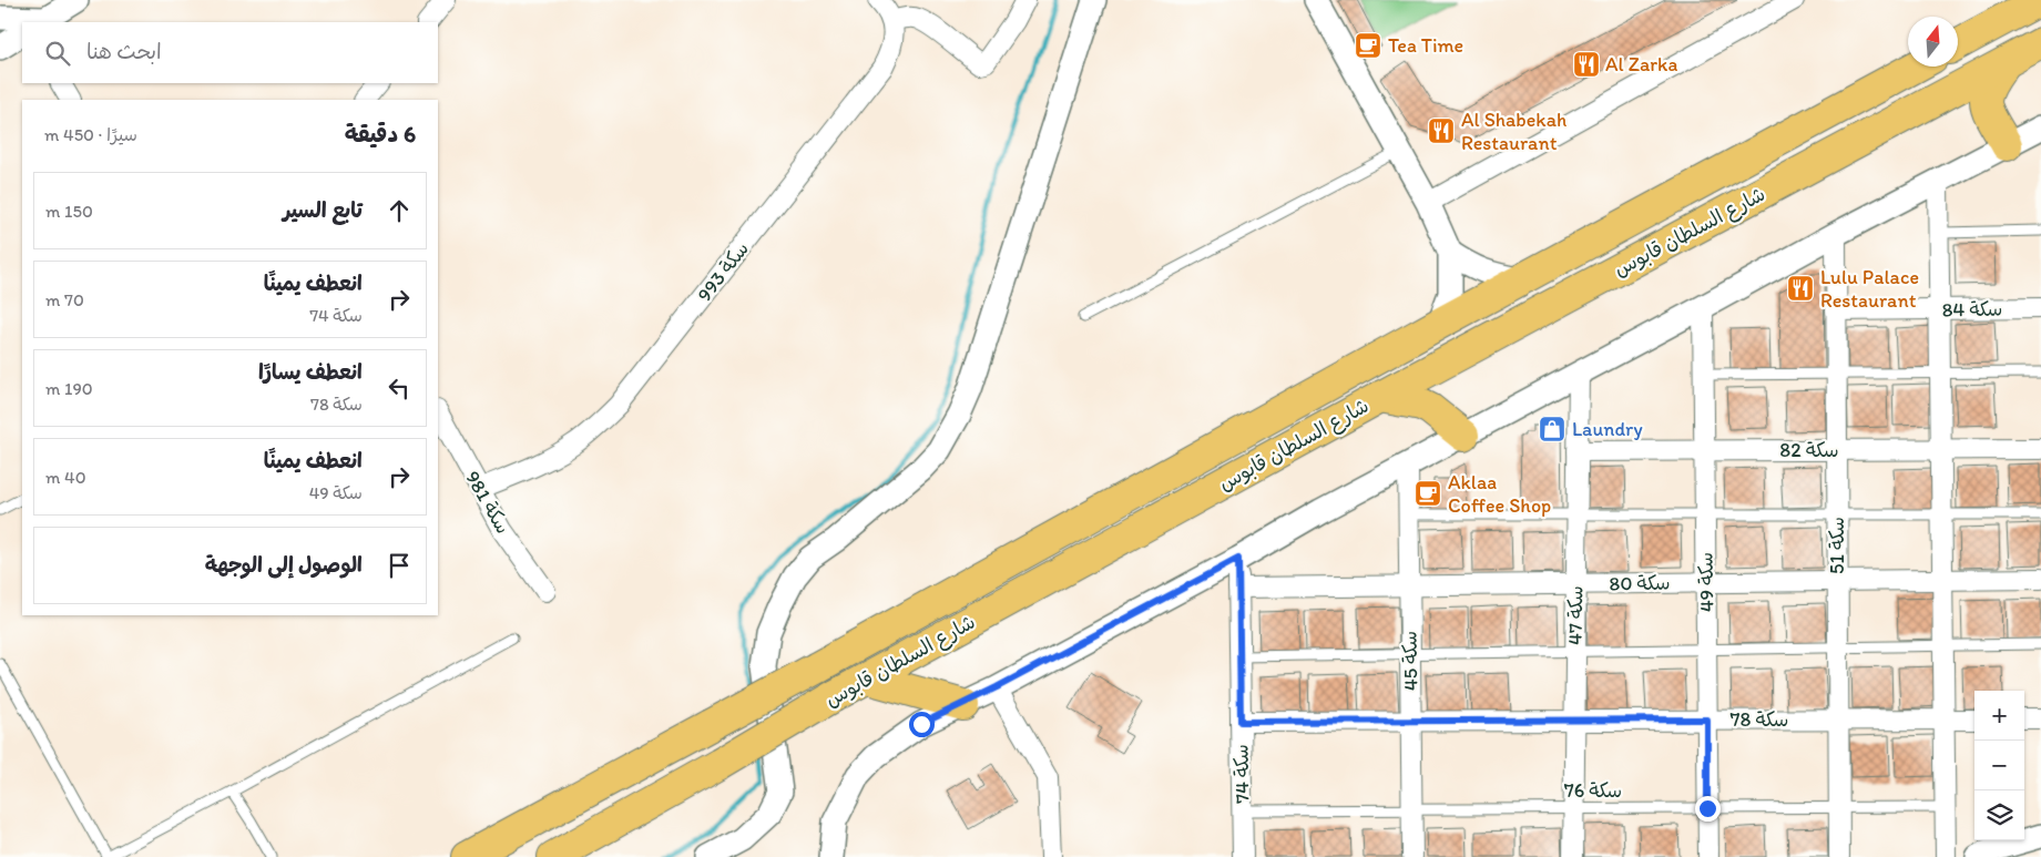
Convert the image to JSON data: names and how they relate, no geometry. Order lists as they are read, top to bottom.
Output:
{
  "streets": {
    "highway": ["شارع السلطان قابوس"],
    "street": [
      "سكة 993",
      "سكة 84",
      "سكة 82",
      "سكة 981",
      "سكة 51",
      "سكة 49",
      "سكة 80",
      "سكة 47",
      "سكة 45",
      "سكة 78",
      "سكة 74"
    ],
    "lane": ["سكة 76"]
  },
  "crossings": [
    ["سكة 993", "سكة 981"],
    ["سكة 84", "سكة 51"],
    ["سكة 82", "سكة 51"],
    ["سكة 82", "سكة 49"],
    ["سكة 82", "سكة 47"],
    ["سكة 51", "سكة 80"],
    ["سكة 51", "سكة 78"],
    ["سكة 51", "سكة 76"],
    ["سكة 49", "سكة 80"],
    ["سكة 49", "سكة 78"],
    ["سكة 49", "سكة 76"],
    ["سكة 80", "سكة 47"],
    ["سكة 80", "سكة 45"],
    ["سكة 80", "سكة 74"],
    ["سكة 47", "سكة 78"],
    ["سكة 47", "سكة 76"],
    ["سكة 45", "سكة 78"],
    ["سكة 45", "سكة 76"],
    ["سكة 78", "سكة 74"],
    ["سكة 74", "سكة 76"]
  ],
  "places": {
    "cafe": ["Tea Time", "Aklaa Coffee Shop"],
    "restaurant": ["Al Zarka", "Al Shabekah Restaurant", "Lulu Palace Restaurant"],
    "shop": ["Laundry"]
  },
  "north": "top",
  "page": {
    "search": "ابحث هنا",
    "heading": ["6 دقيقة", "سيرًا · 450 m"],
    "list": [
      ["تابع السير", "150 m"],
      ["انعطف يمينًا", "سكة 74", "70 m"],
      ["انعطف يسارًا", "سكة 78", "190 m"],
      ["انعطف يمينًا", "سكة 49", "40 m"],
      "الوصول إلى الوجهة"
    ],
    "map_buttons": ["+", "−"]
  }
}
